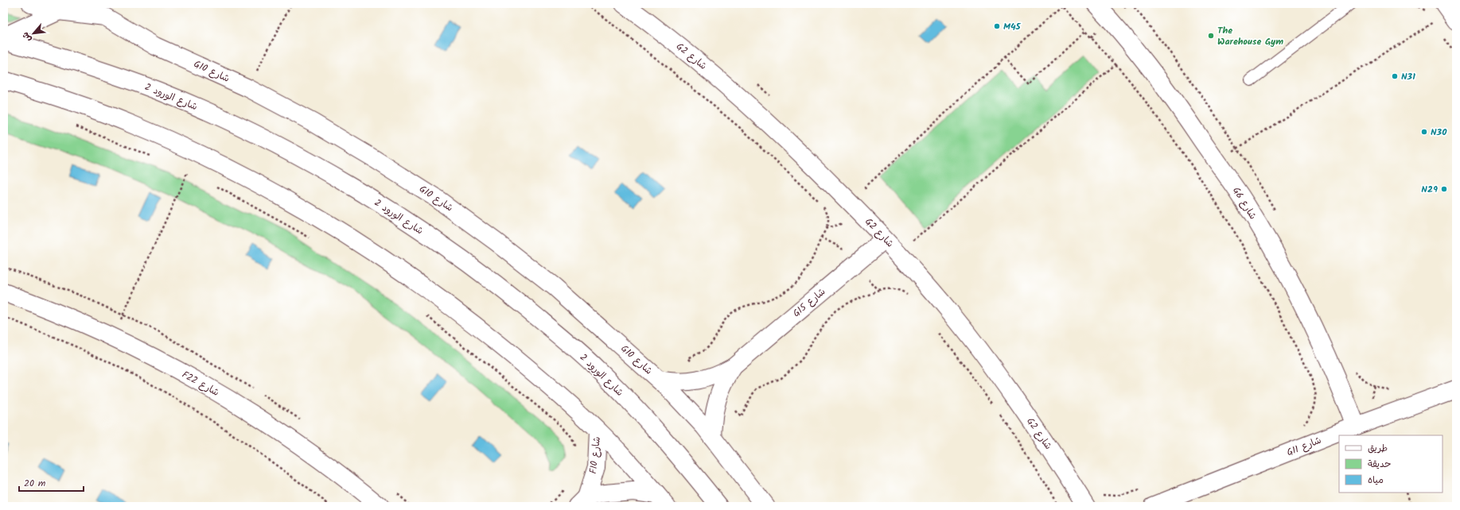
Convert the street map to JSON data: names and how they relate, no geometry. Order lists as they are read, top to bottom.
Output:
{
  "streets": {
    "street": [
      "G2 شارع",
      "G10 شارع",
      "شارع الورود 2",
      "G6 شارع",
      "G15 شارع",
      "F22 شارع",
      "G11 شارع",
      "F10 شارع"
    ]
  },
  "crossings": [
    ["G2 شارع", "G15 شارع"],
    ["G10 شارع", "G15 شارع"],
    ["G6 شارع", "G11 شارع"]
  ],
  "places": [
    "M45",
    "The Warehouse Gym",
    "N31",
    "N30",
    "N29"
  ],
  "legend": ["طريق", "حديقة", "مياه"],
  "scale_bar": "20 m",
  "north": "bottom left"
}
